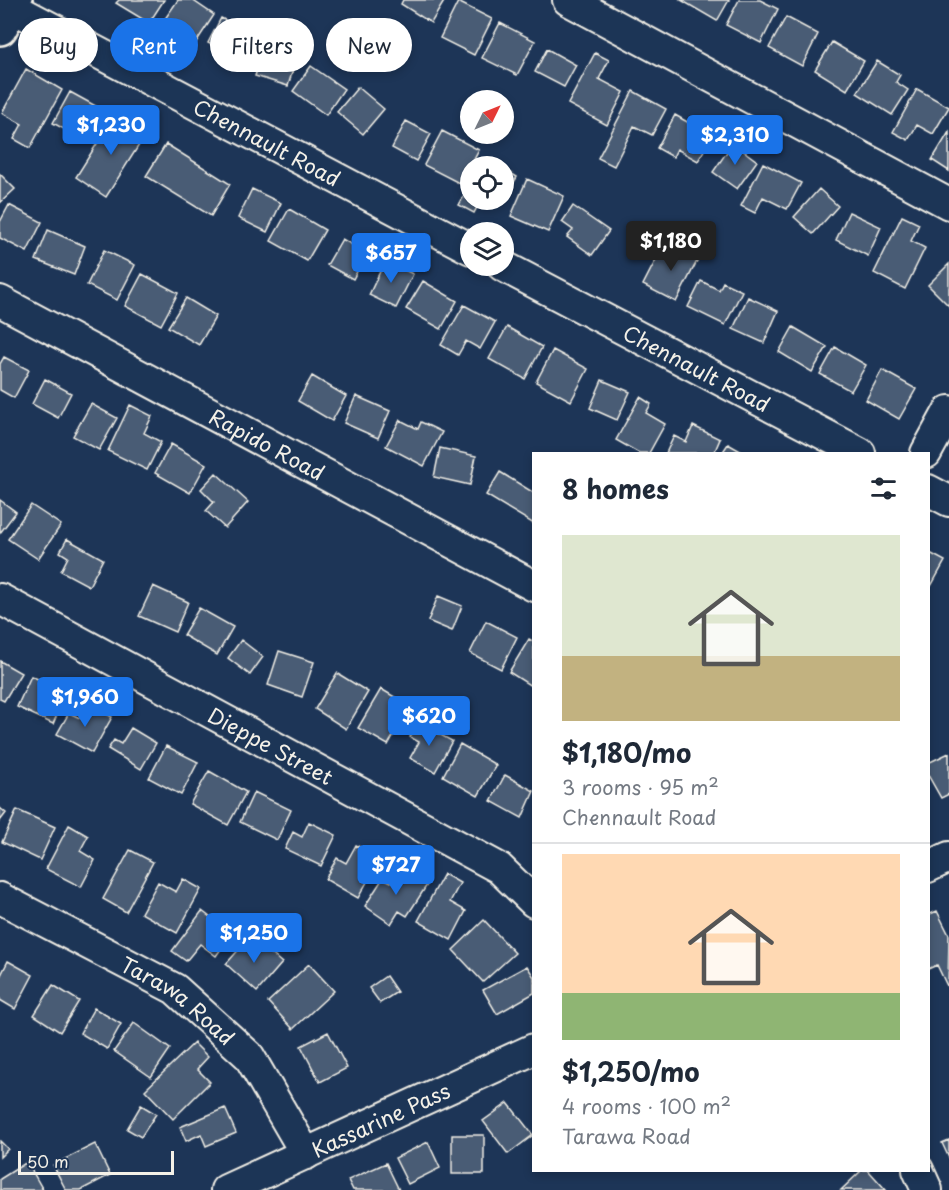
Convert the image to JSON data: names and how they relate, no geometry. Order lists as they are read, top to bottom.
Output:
{
  "streets": {
    "street": [
      "Chennault Road",
      "Rapido Road",
      "Dieppe Street",
      "Tarawa Road",
      "Kassarine Pass"
    ]
  },
  "crossings": [
    ["Tarawa Road", "Kassarine Pass"]
  ],
  "scale_bar": "50 m",
  "north": "top right",
  "page": {
    "chip": [
      "Buy",
      "Rent",
      "Filters",
      "New"
    ],
    "price": [
      "$1,230",
      "$2,310",
      "$1,180",
      "$657",
      "$1,960",
      "$620",
      "$727",
      "$1,250"
    ],
    "heading": "8 homes",
    "list": [
      {
        "name": "$1,180/mo",
        "note": "3 rooms · 95 m² · Chennault Road"
      },
      {
        "name": "$1,250/mo",
        "note": "4 rooms · 100 m² · Tarawa Road"
      }
    ],
    "scale": "50 m"
  }
}
